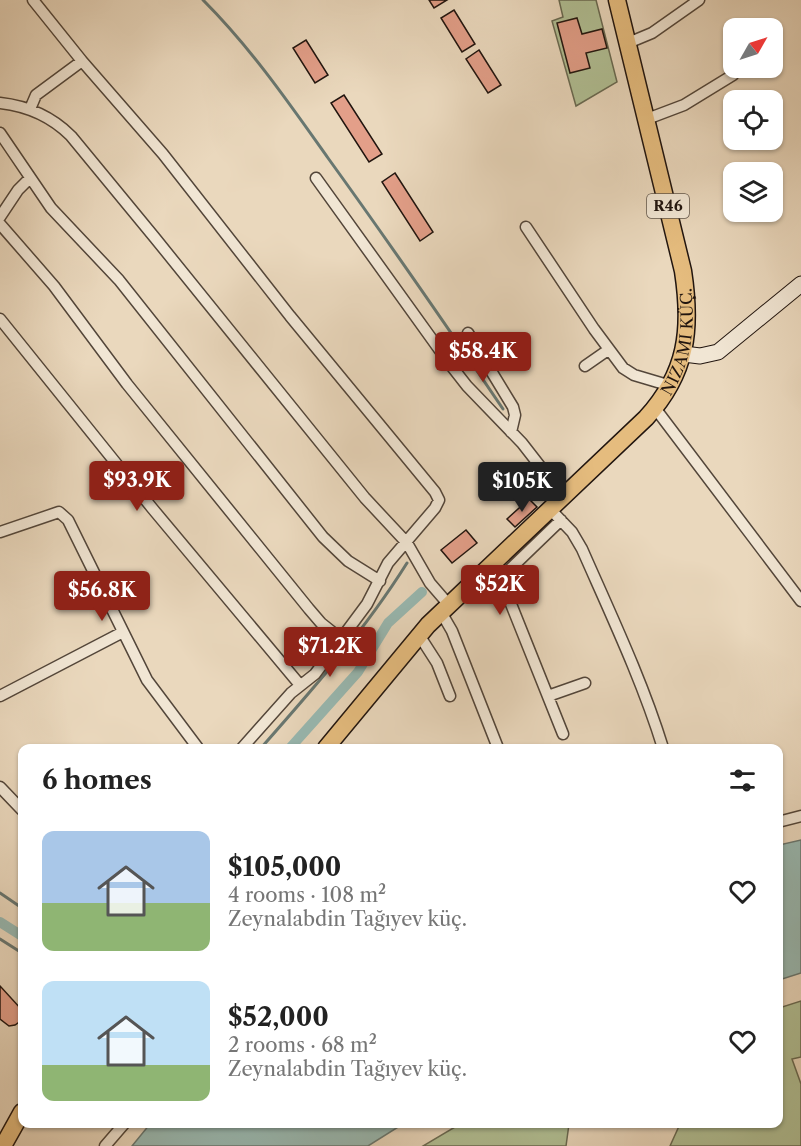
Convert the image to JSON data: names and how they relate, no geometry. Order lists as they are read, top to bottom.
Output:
{
  "streets": {
    "main road": ["R46", "NIZAMI KÜÇ."]
  },
  "crossings": [
    ["R46", "NIZAMI KÜÇ."]
  ],
  "north": "top right",
  "page": {
    "price": [
      "$58.4K",
      "$93.9K",
      "$105K",
      "$52K",
      "$56.8K",
      "$71.2K"
    ],
    "heading": "6 homes",
    "list": [
      {
        "name": "$105,000",
        "note": "4 rooms · 108 m² · Zeynalabdin Tağıyev küç."
      },
      {
        "name": "$52,000",
        "note": "2 rooms · 68 m² · Zeynalabdin Tağıyev küç."
      }
    ]
  }
}
